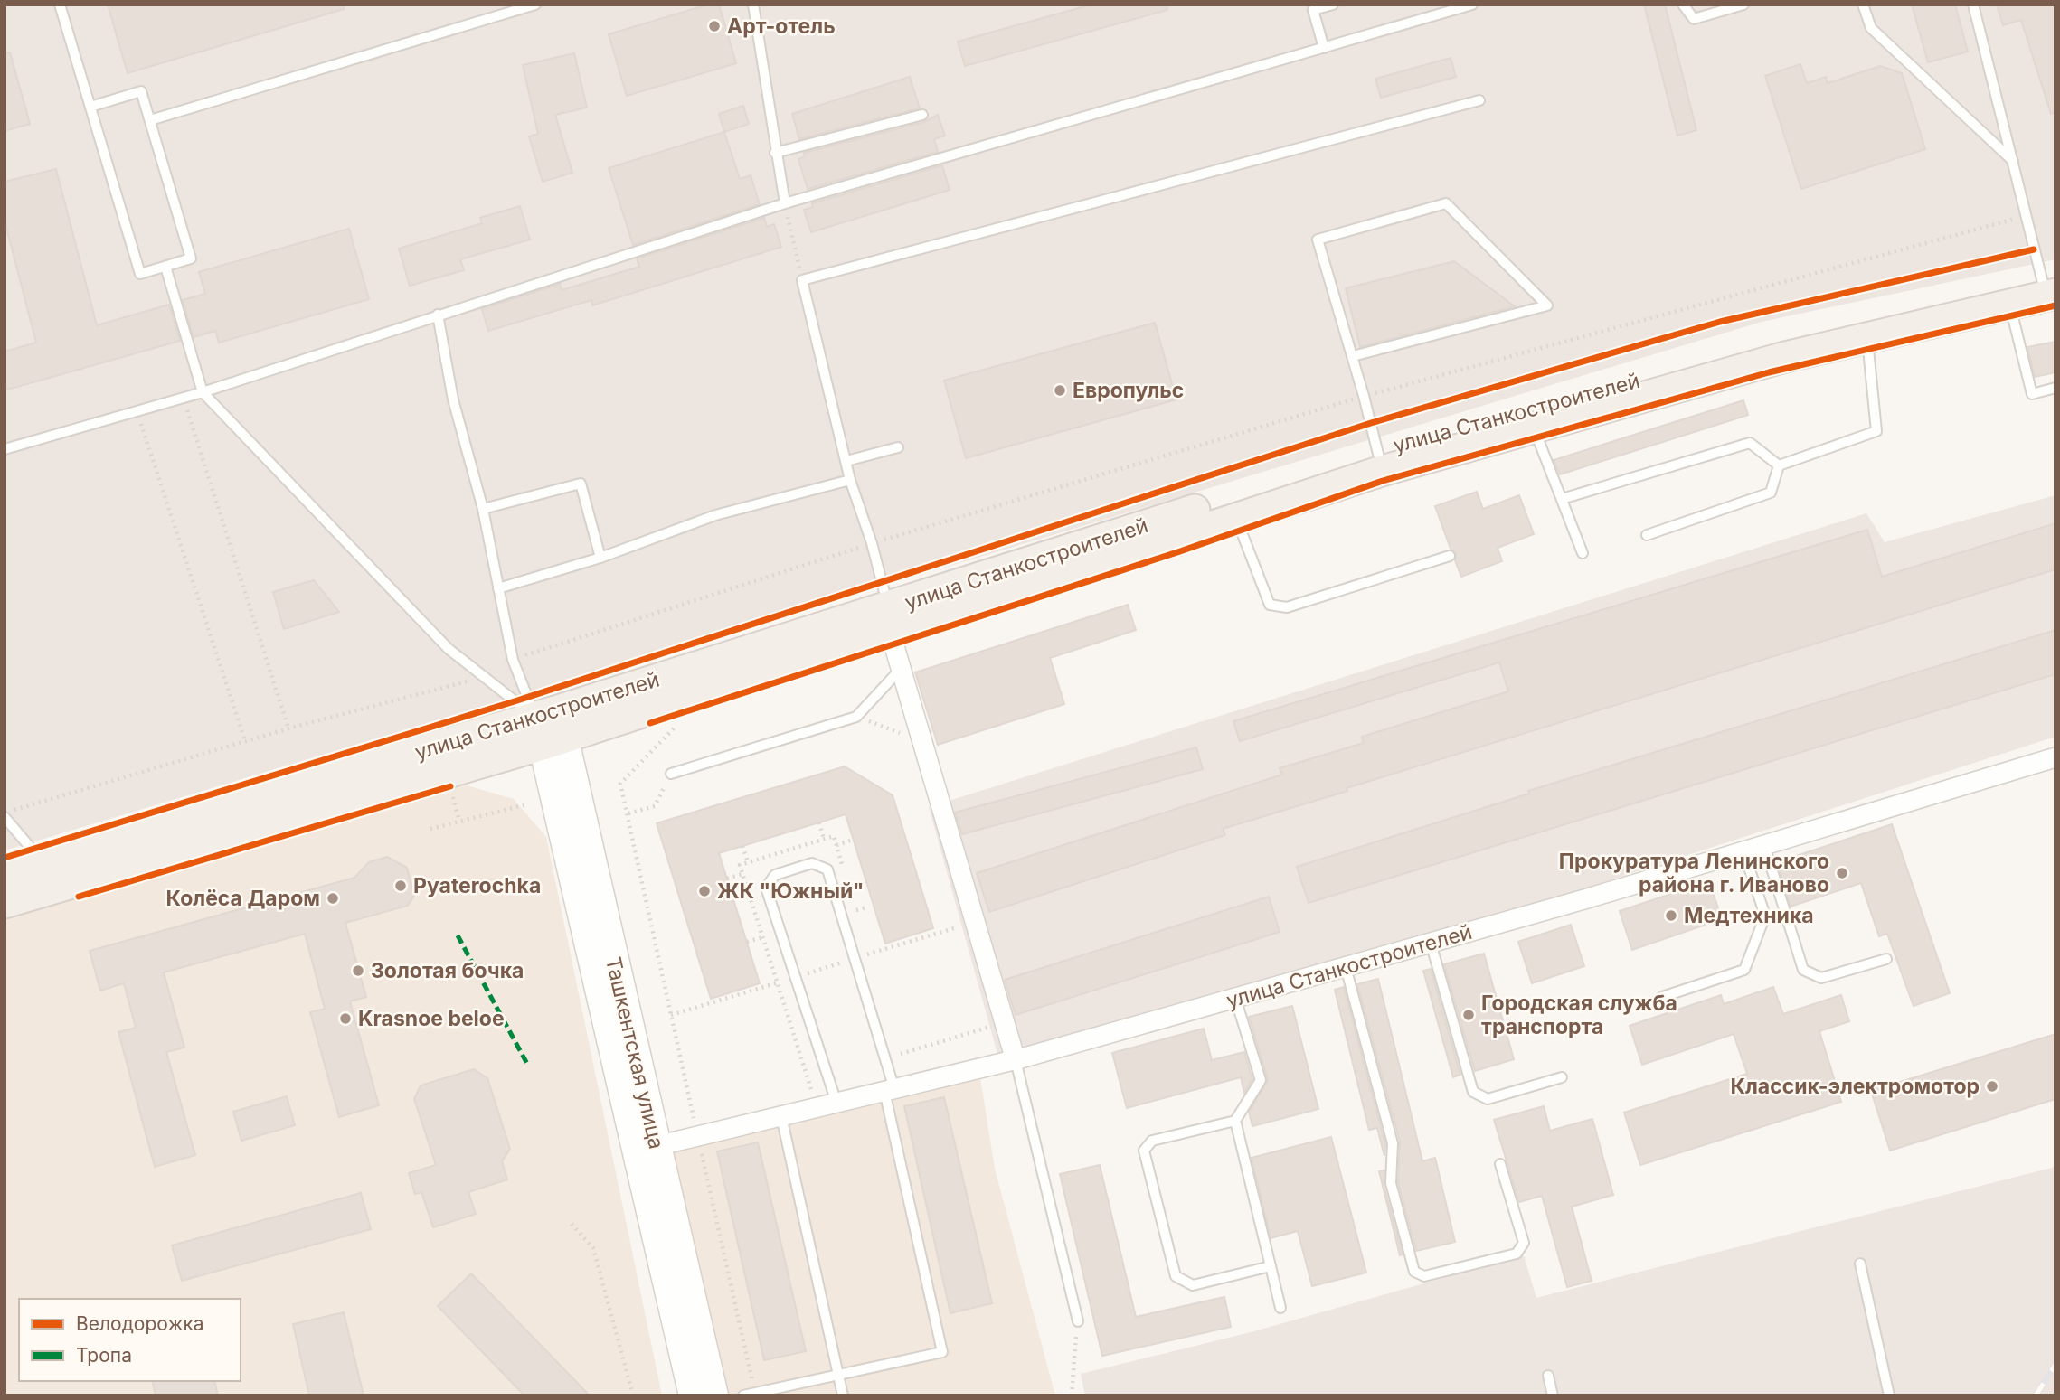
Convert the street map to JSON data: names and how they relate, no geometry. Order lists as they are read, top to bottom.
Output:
{
  "streets": {
    "main road": ["улица Станкостроителей", "Ташкентская улица"]
  },
  "crossings": [
    ["улица Станкостроителей", "Ташкентская улица"]
  ],
  "places": [
    "Арт-отель",
    "Европульс",
    "Прокуратура Ленинского района г. Иваново",
    "Pyaterochka",
    "ЖК \"Южный\"",
    "Колёса Даром",
    "Медтехника",
    "Золотая бочка",
    "Городская служба транспорта",
    "Krasnoe beloe",
    "Классик-электромотор"
  ],
  "legend": ["Велодорожка", "Тропа"]
}
